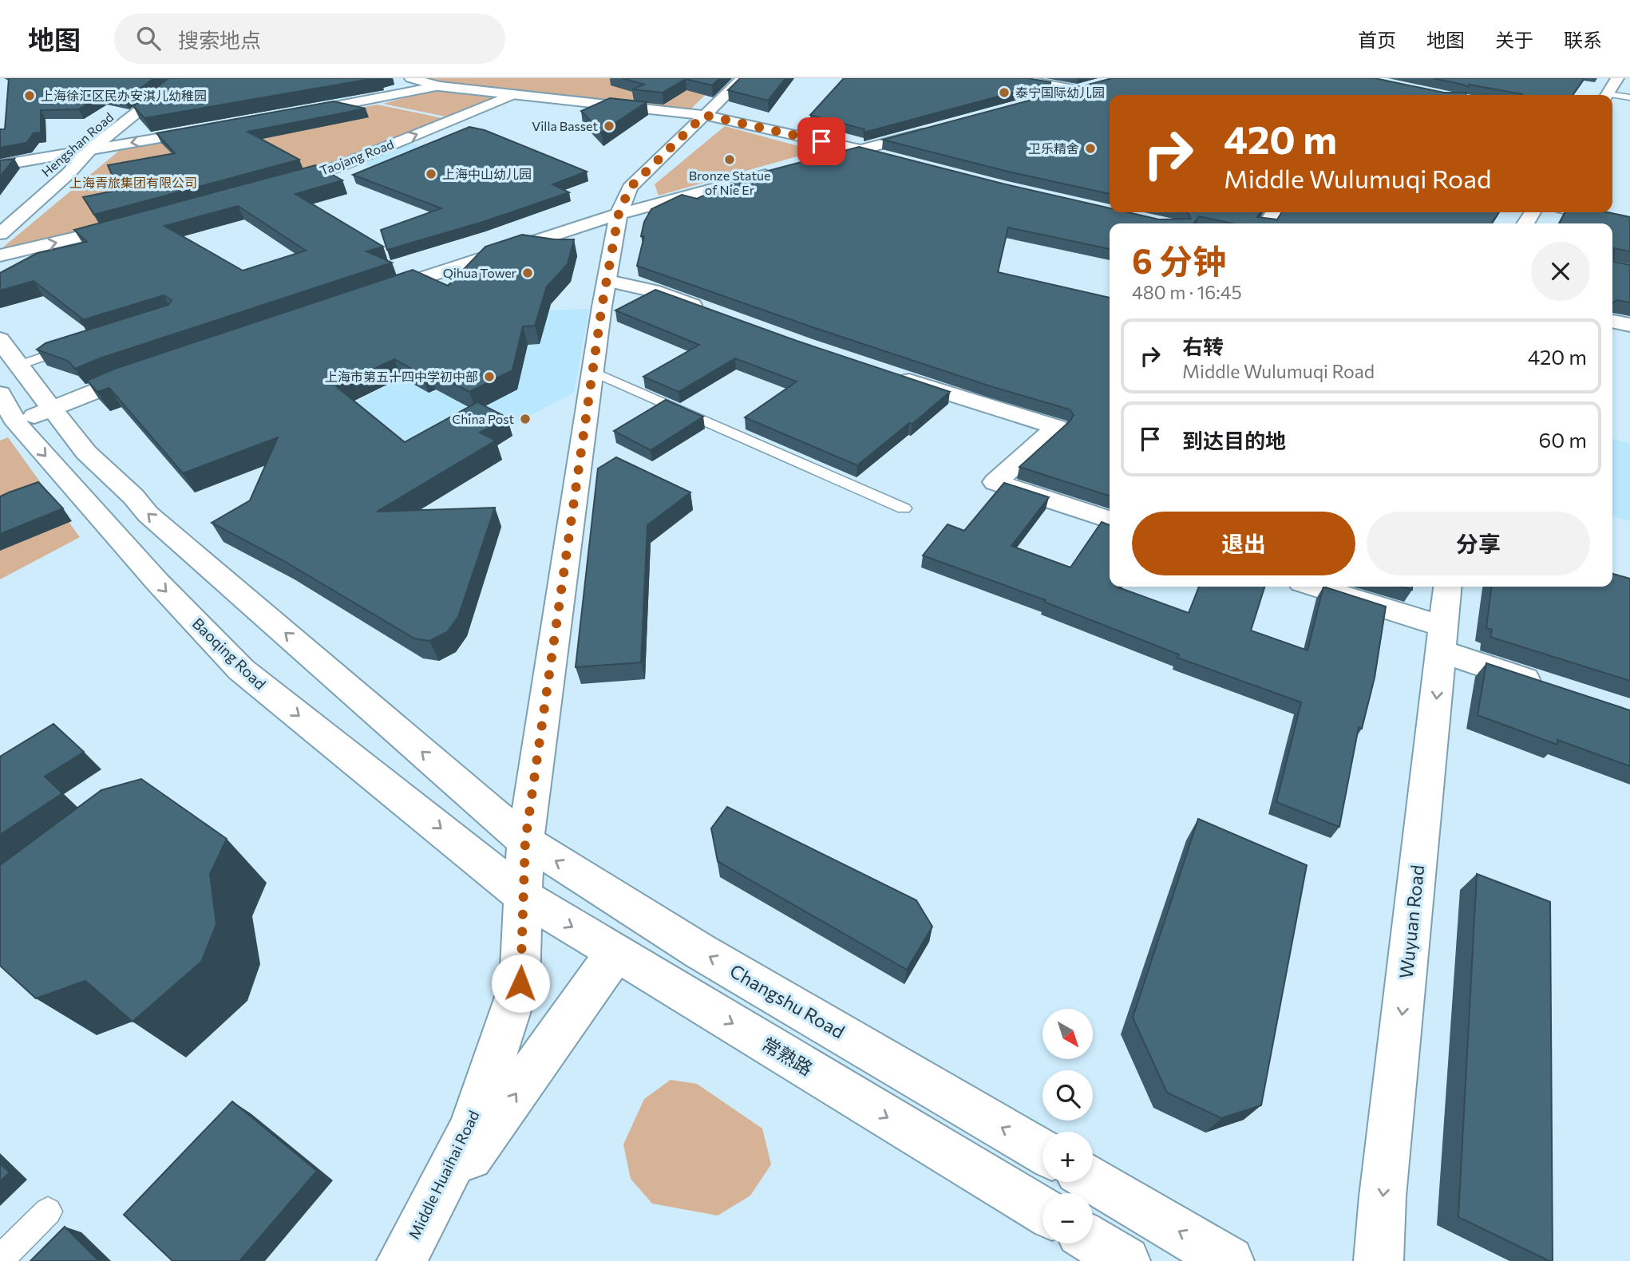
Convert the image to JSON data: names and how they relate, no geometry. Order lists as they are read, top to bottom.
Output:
{
  "streets": {
    "main road": [
      "Hengshan Road",
      "Taojang Road",
      "Baoqing Road",
      "Wuyuan Road",
      "Changshu Road",
      "常熟路",
      "Middle Huaihai Road"
    ]
  },
  "crossings": [
    ["Baoqing Road", "常熟路"],
    ["Baoqing Road", "Middle Huaihai Road"],
    ["Changshu Road", "Middle Huaihai Road"],
    ["常熟路", "Middle Huaihai Road"]
  ],
  "one_way": ["Wuyuan Road", "Changshu Road", "常熟路"],
  "parks": ["上海青旅集团有限公司"],
  "places": [
    "泰宁国际幼儿园",
    "上海徐汇区民办安淇儿幼稚园",
    "Villa Basset",
    "卫乐精舍",
    "Bronze Statue of Nie Er",
    "上海中山幼儿园",
    "Qihua Tower",
    "上海市第五十四中学初中部",
    "China Post"
  ],
  "north": "bottom right",
  "page": {
    "header": "地图",
    "search": "搜索地点",
    "nav": [
      "首页",
      "地图",
      "关于",
      "联系"
    ],
    "turn": ["420 m", "Middle Wulumuqi Road"],
    "heading": ["6 分钟", "480 m · 16:45"],
    "list": [
      {
        "name": "右转",
        "note": "Middle Wulumuqi Road",
        "value": "420 m"
      },
      {
        "name": "到达目的地",
        "value": "60 m"
      }
    ],
    "buttons": ["退出", "分享"],
    "map_buttons": ["+", "−"]
  }
}
